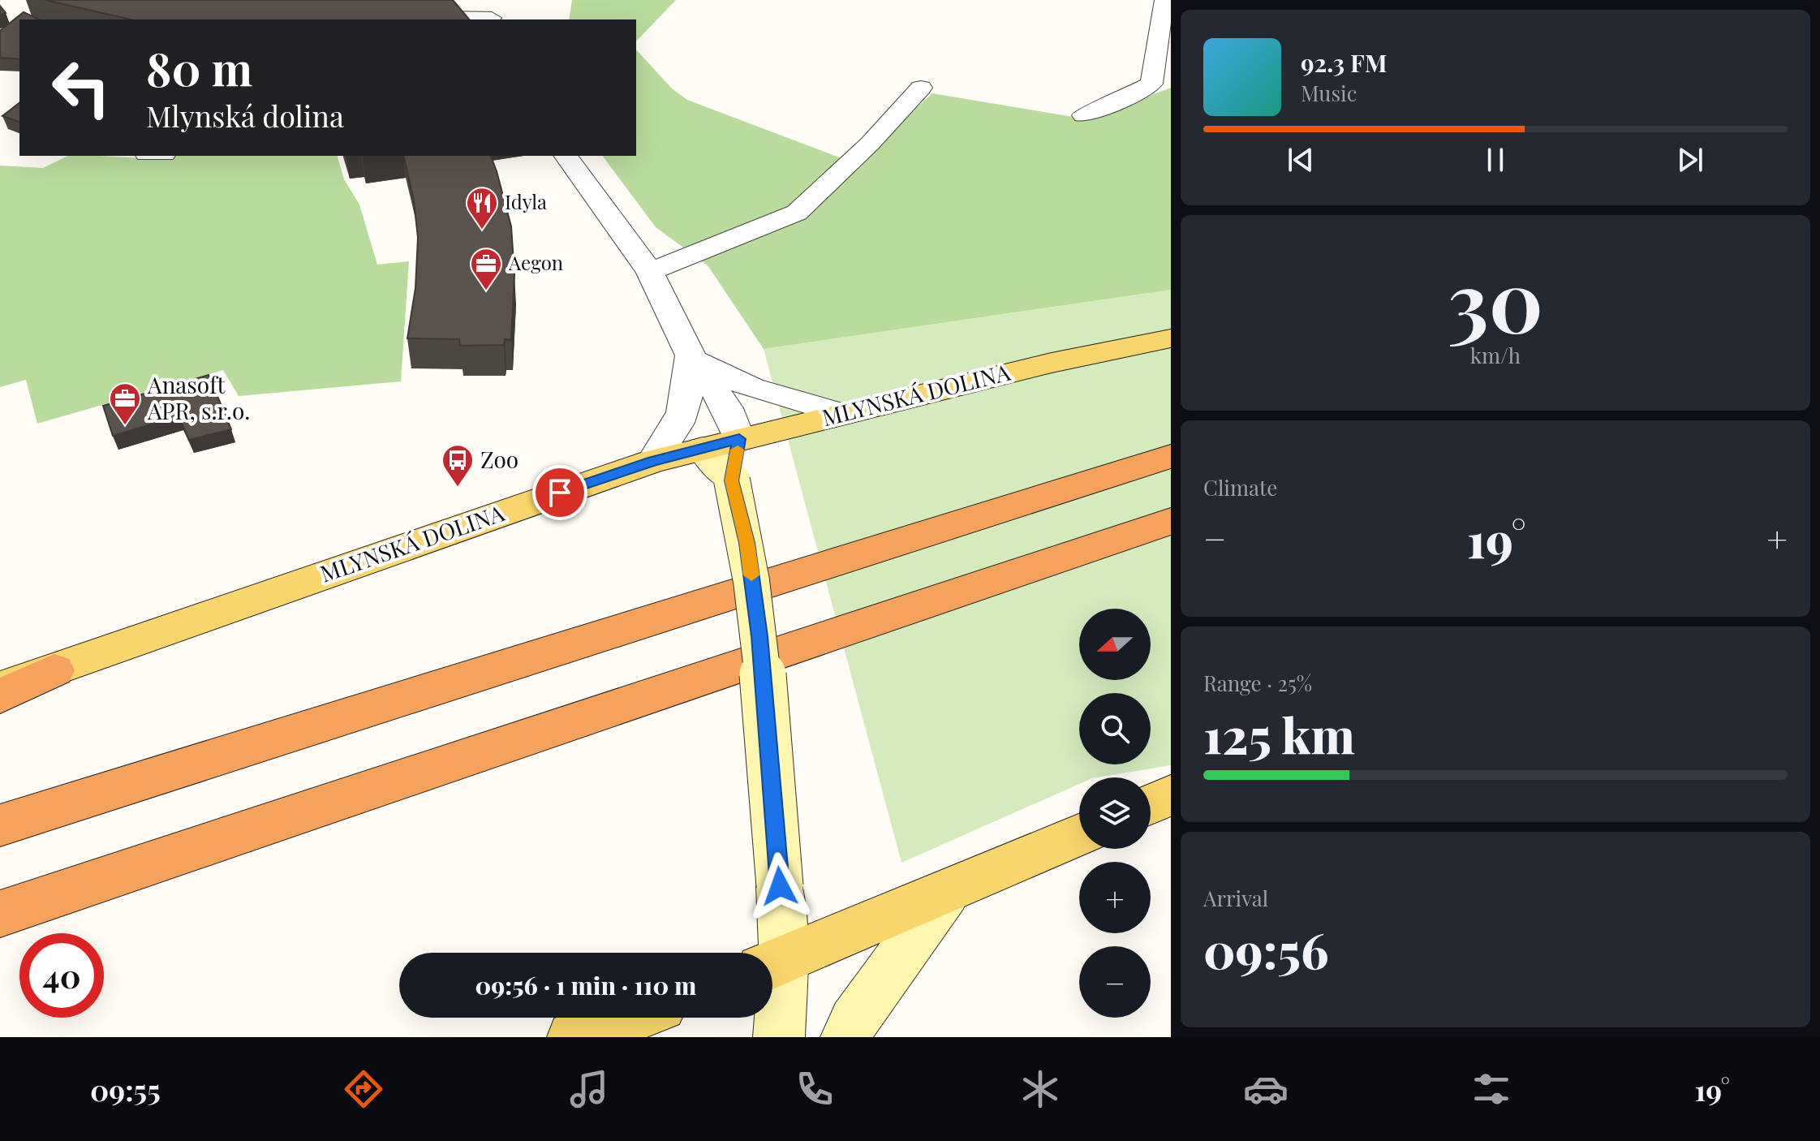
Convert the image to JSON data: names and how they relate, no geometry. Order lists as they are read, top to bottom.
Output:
{
  "streets": {
    "main road": ["MLYNSKÁ DOLINA"]
  },
  "places": {
    "restaurant": ["Idyla"],
    "office": ["Aegon", "Anasoft APR, s.r.o."],
    "bus stop": ["Zoo"]
  },
  "north": "left",
  "page": {
    "turn": ["80 m", "Mlynská dolina"],
    "song": ["92.3 FM", "Music"],
    "tile": [
      ["30", "km/h"],
      "Climate",
      ["Range · 25%", "125 km"],
      ["Arrival", "09:56"]
    ],
    "heat": ["−", "19°", "+"],
    "map_buttons": ["+", "−"],
    "limit": "40",
    "trip": "09:56 · 1 min · 110 m",
    "tabs": ["09:55", "19°"]
  }
}
